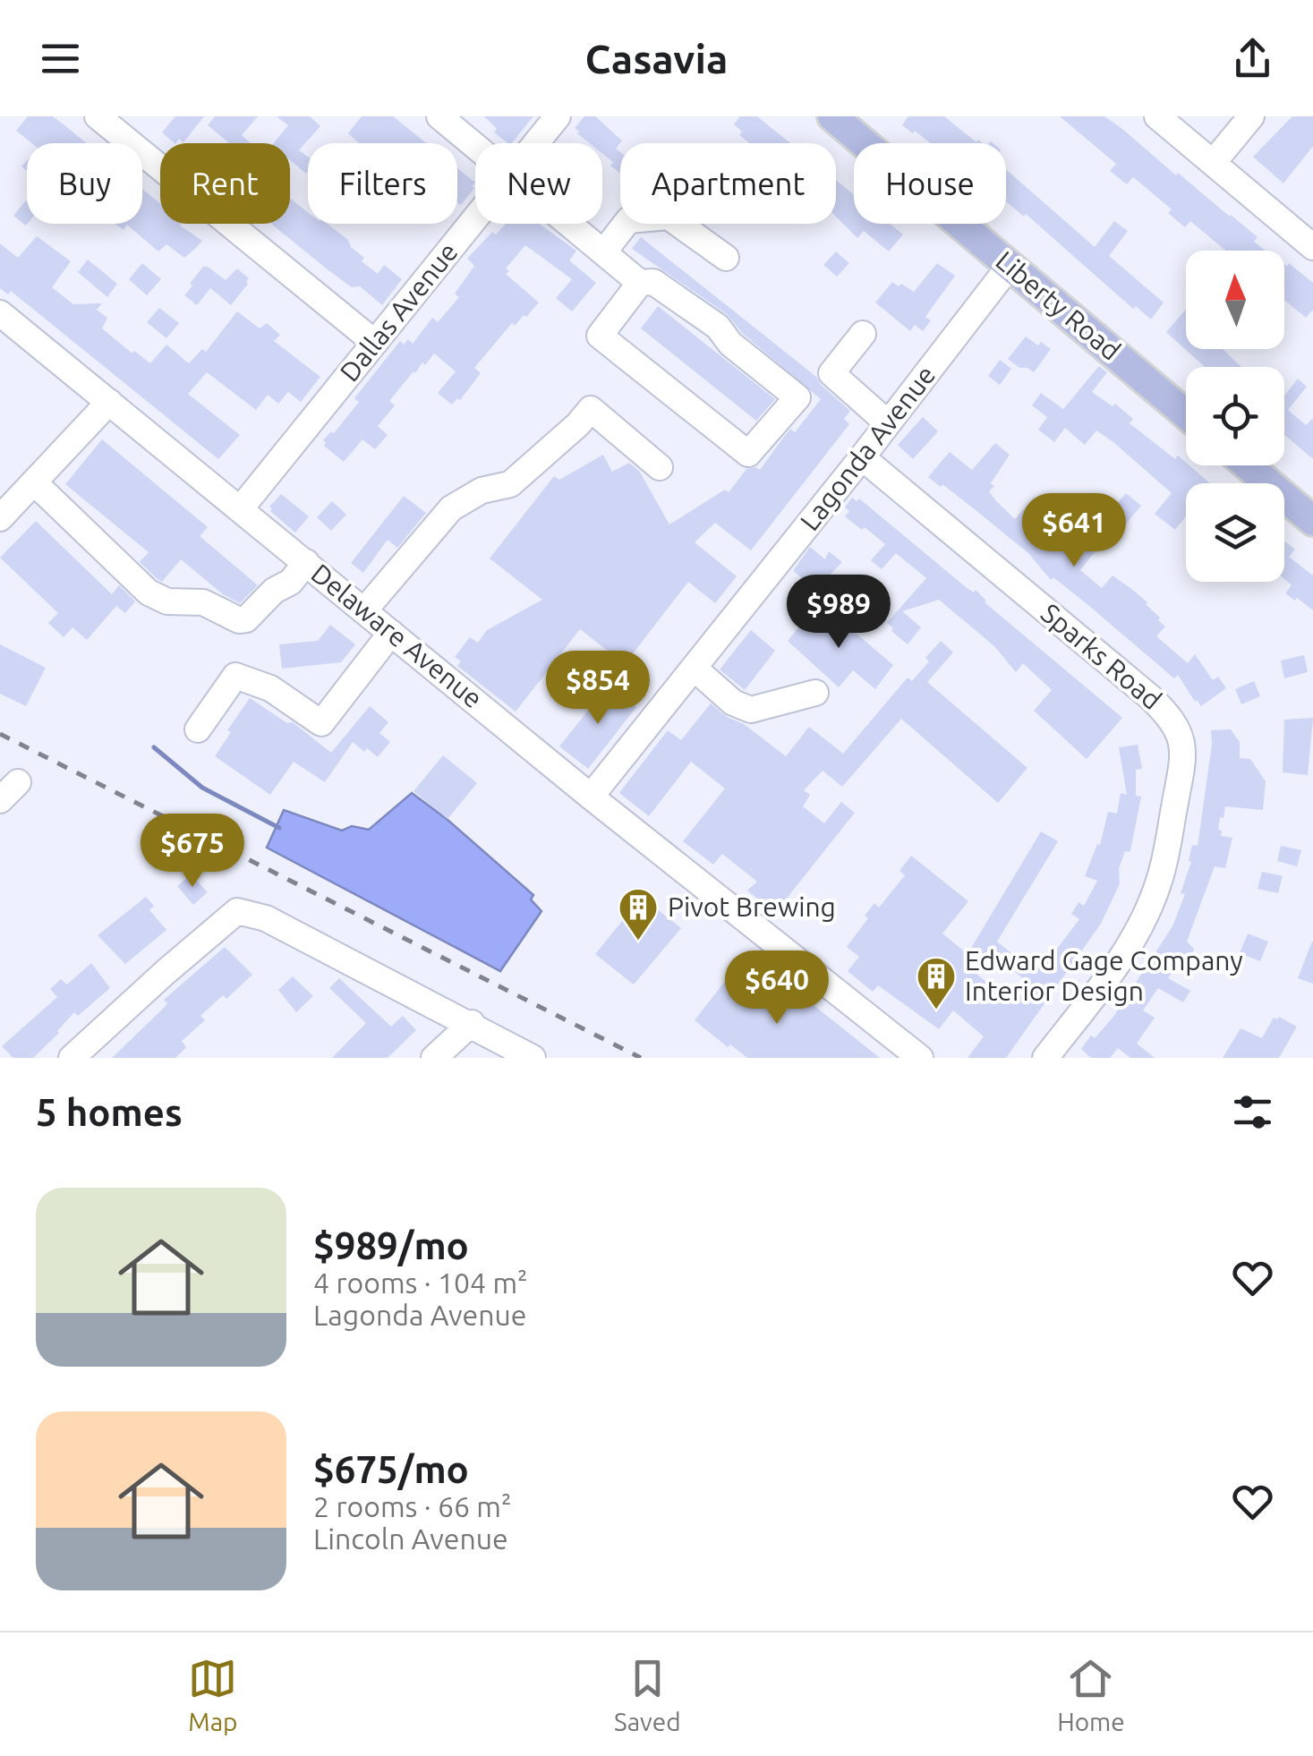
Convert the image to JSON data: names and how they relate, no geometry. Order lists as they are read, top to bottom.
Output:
{
  "streets": {
    "main road": ["Liberty Road"],
    "street": [
      "Dallas Avenue",
      "Lagonda Avenue",
      "Delaware Avenue",
      "Sparks Road"
    ]
  },
  "crossings": [
    ["Liberty Road", "Lagonda Avenue"],
    ["Dallas Avenue", "Delaware Avenue"],
    ["Lagonda Avenue", "Delaware Avenue"],
    ["Lagonda Avenue", "Sparks Road"]
  ],
  "places": {
    "building": ["Pivot Brewing", "Edward Gage Company Interior Design"]
  },
  "north": "top",
  "page": {
    "header": "Casavia",
    "chip": [
      "Buy",
      "Rent",
      "Filters",
      "New",
      "Apartment",
      "House"
    ],
    "price": [
      "$641",
      "$989",
      "$854",
      "$675",
      "$640"
    ],
    "heading": "5 homes",
    "list": [
      {
        "name": "$989/mo",
        "note": "4 rooms · 104 m² · Lagonda Avenue"
      },
      {
        "name": "$675/mo",
        "note": "2 rooms · 66 m² · Lincoln Avenue"
      }
    ],
    "tabs": ["Map", "Saved", "Home"]
  }
}
